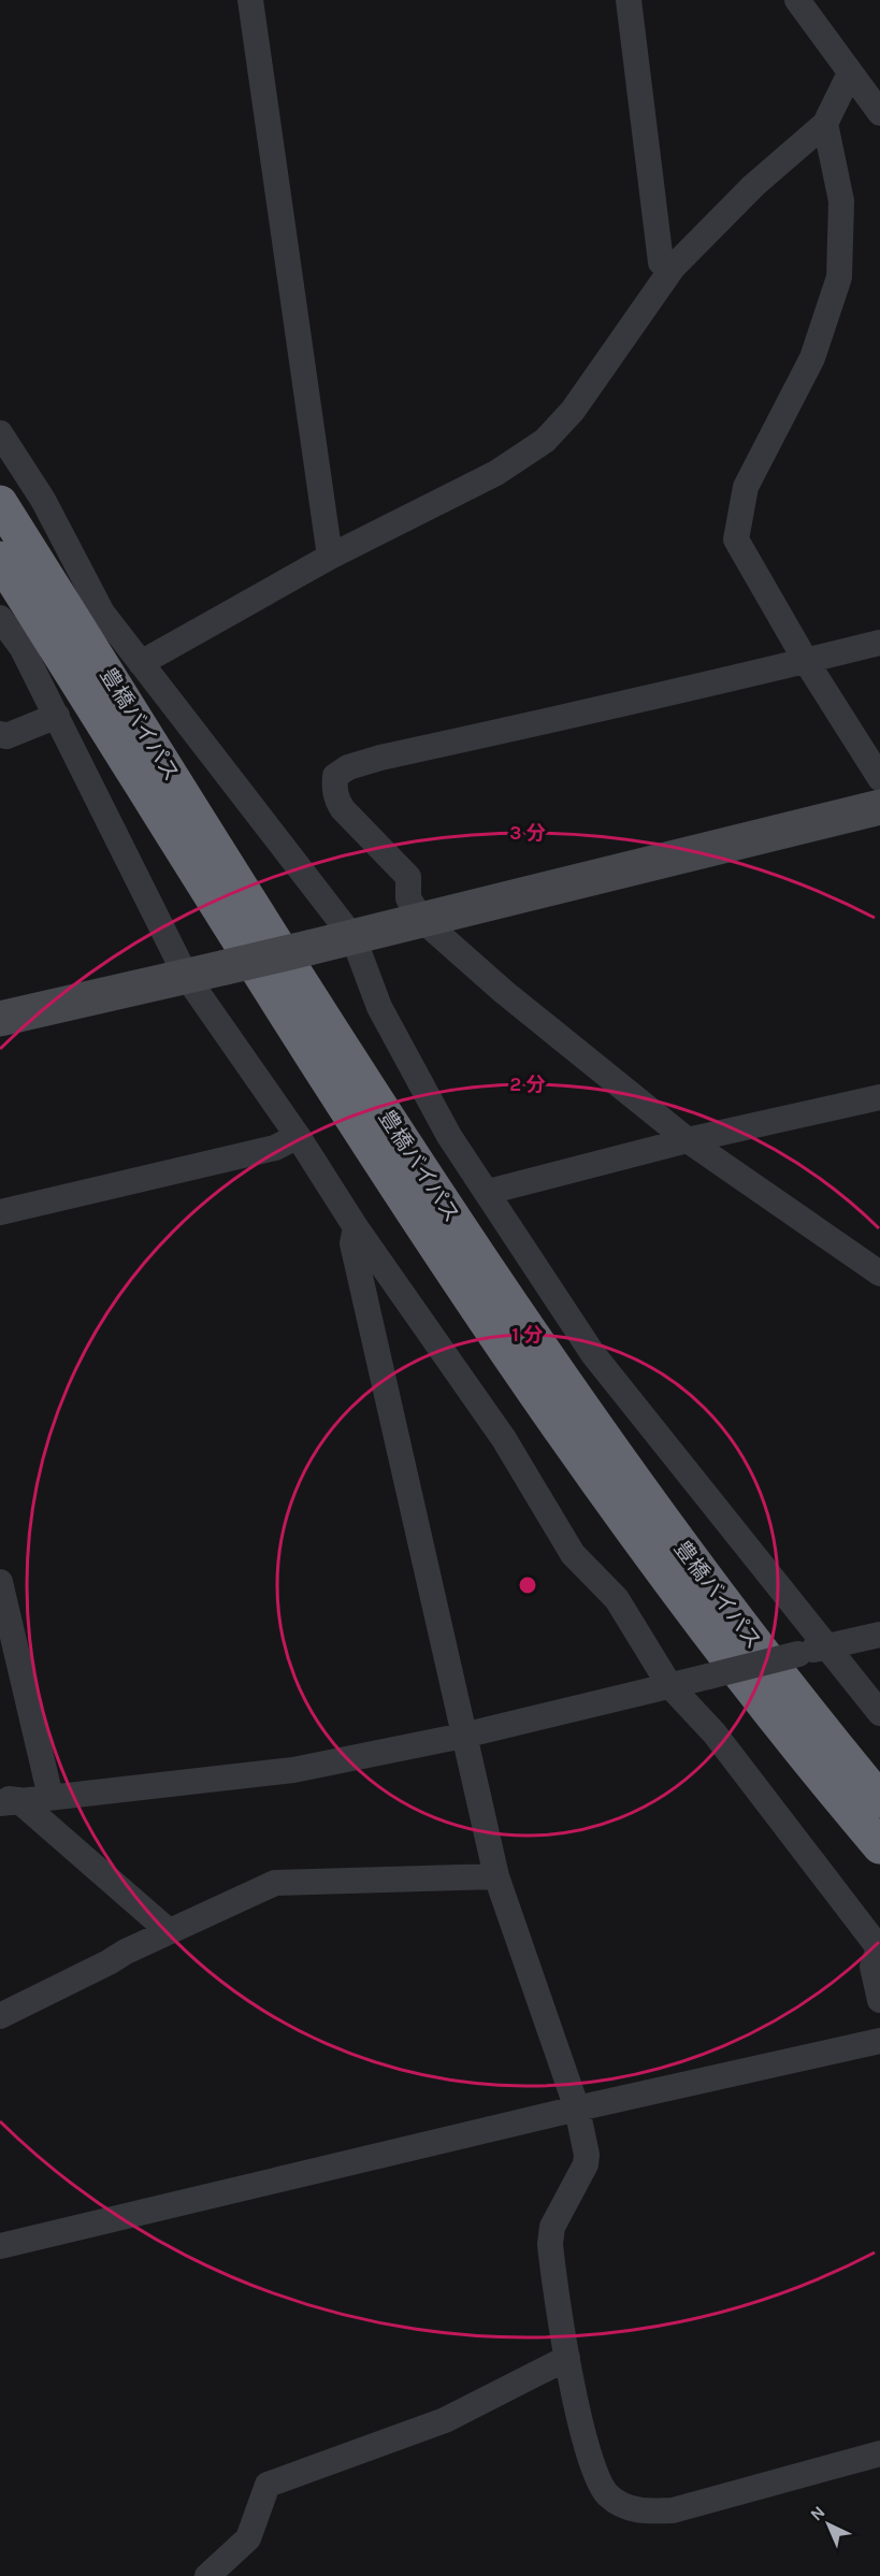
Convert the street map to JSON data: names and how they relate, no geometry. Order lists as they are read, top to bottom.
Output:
{
  "streets": {
    "highway": ["豊橋バイパス"]
  },
  "north": "top left",
  "rings": ["3 分", "2 分", "1 分"]
}
